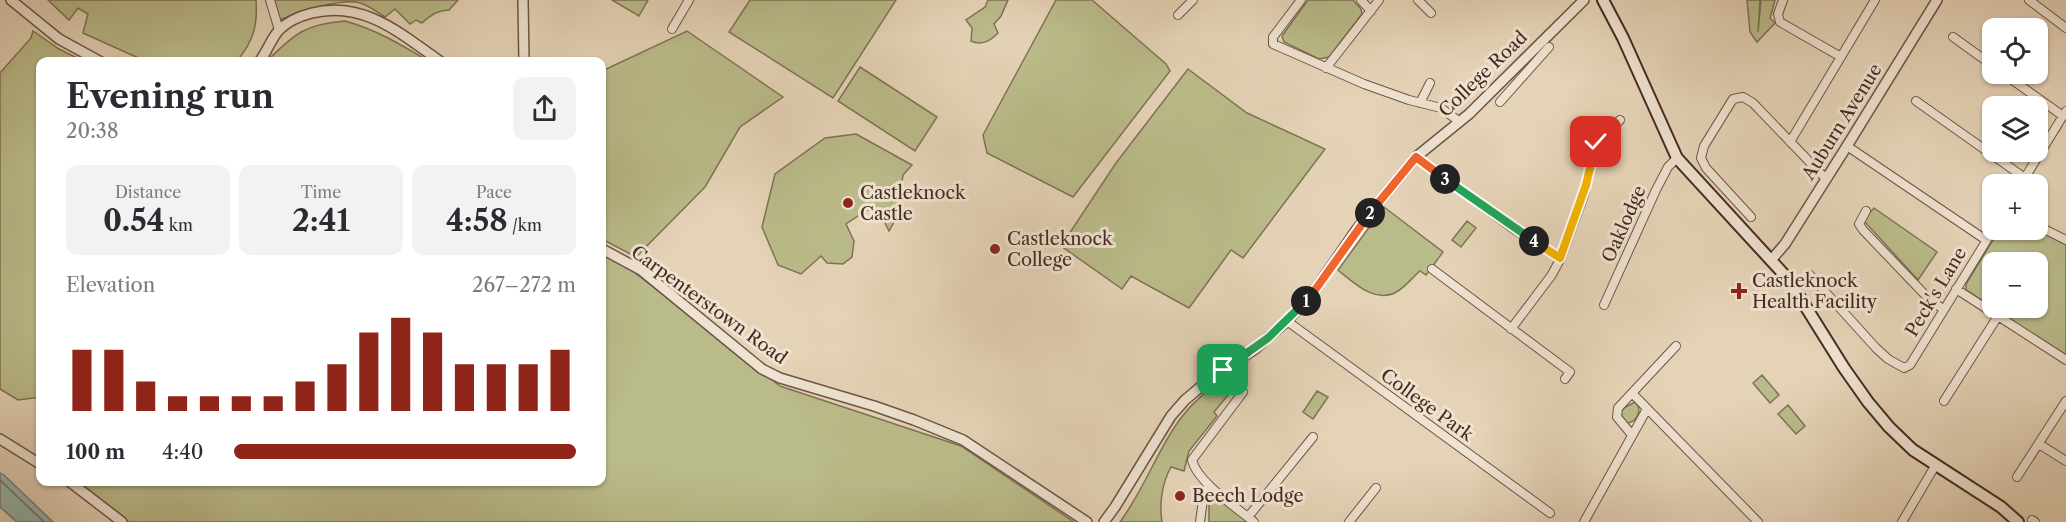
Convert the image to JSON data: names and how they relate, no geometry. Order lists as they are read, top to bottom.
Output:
{
  "streets": {
    "street": [
      "College Road",
      "Auburn Avenue",
      "Oaklodge",
      "Peck's Lane",
      "Carpenterstown Road",
      "College Park"
    ]
  },
  "crossings": [
    ["College Road", "College Park"]
  ],
  "places": {
    "other": ["Castleknock Castle", "Castleknock College", "Beech Lodge"],
    "health": ["Castleknock Health Facility"]
  },
  "page": {
    "map_buttons": ["+", "−"],
    "heading": ["Evening run", "20:38"],
    "stats": [
      ["Distance", "0.54 km"],
      ["Time", "2:41"],
      ["Pace", "4:58 /km"]
    ],
    "pins": [
      "3",
      "2",
      "4",
      "1"
    ],
    "chart": ["Elevation", "267–272 m"],
    "list": [
      {
        "name": "100 m",
        "note": "4:40"
      }
    ]
  }
}
